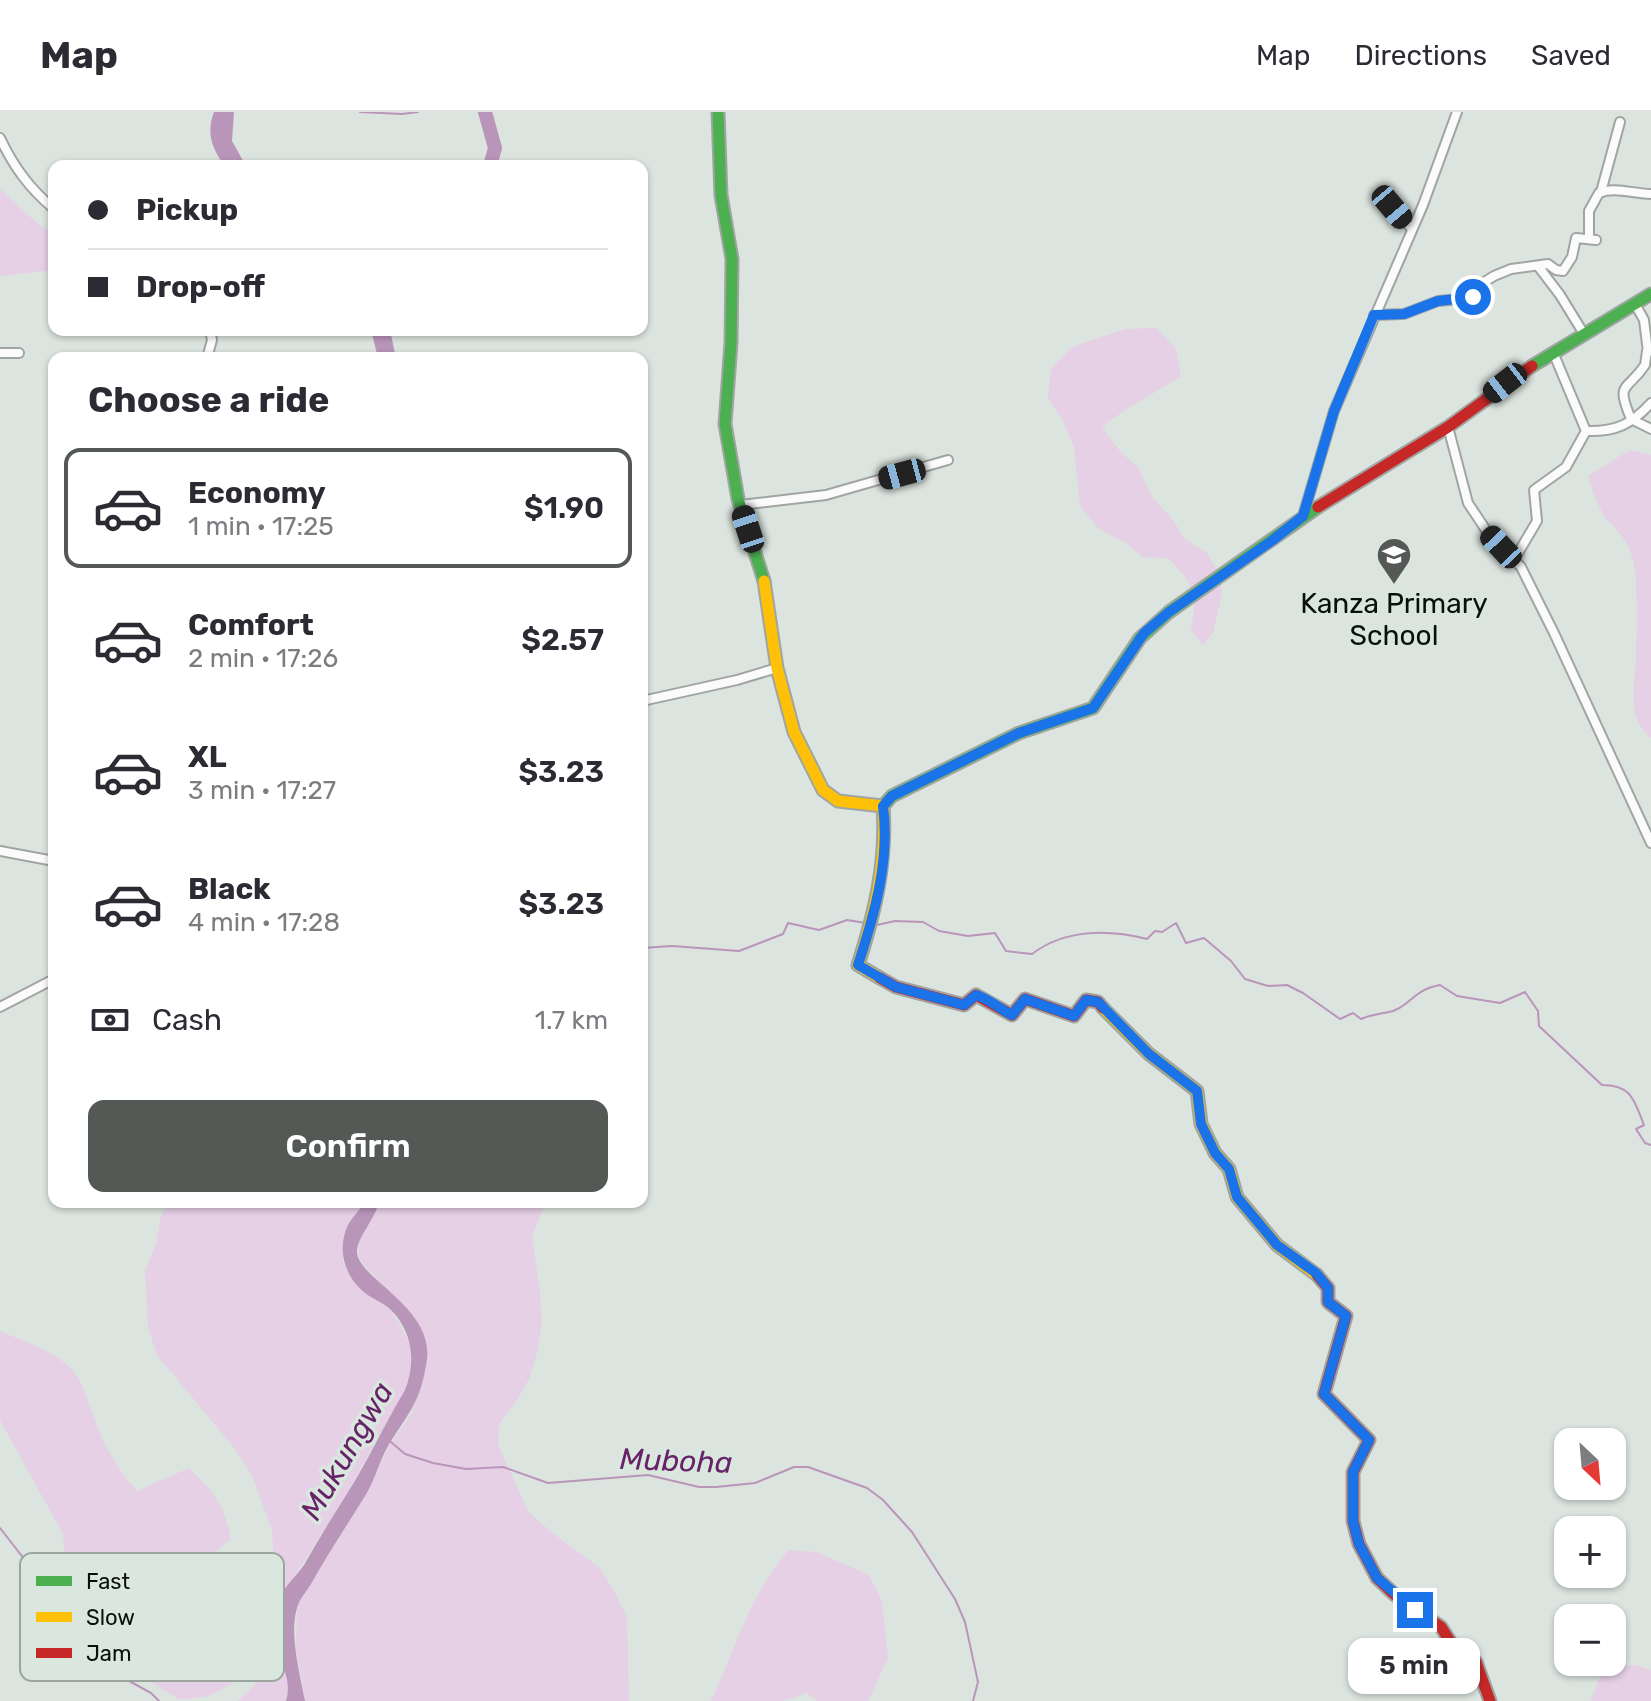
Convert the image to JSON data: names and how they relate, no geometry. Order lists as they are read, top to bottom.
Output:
{
  "water": ["Mukungwa", "Muboha"],
  "places": {
    "school or university": ["Kanza Primary School"]
  },
  "legend": ["Fast", "Slow", "Jam"],
  "north": "bottom right",
  "page": {
    "header": "Map",
    "nav": ["Map", "Directions", "Saved"],
    "banner": ["Pickup", "Drop-off"],
    "heading": "Choose a ride",
    "list": [
      {
        "name": "Economy",
        "note": "1 min · 17:25",
        "value": "$1.90"
      },
      {
        "name": "Comfort",
        "note": "2 min · 17:26",
        "value": "$2.57"
      },
      {
        "name": "XL",
        "note": "3 min · 17:27",
        "value": "$3.23"
      },
      {
        "name": "Black",
        "note": "4 min · 17:28",
        "value": "$3.23"
      }
    ],
    "pay": ["Cash", "1.7 km"],
    "buttons": "Confirm",
    "map_buttons": ["+", "−"],
    "bubble": "5 min"
  }
}
